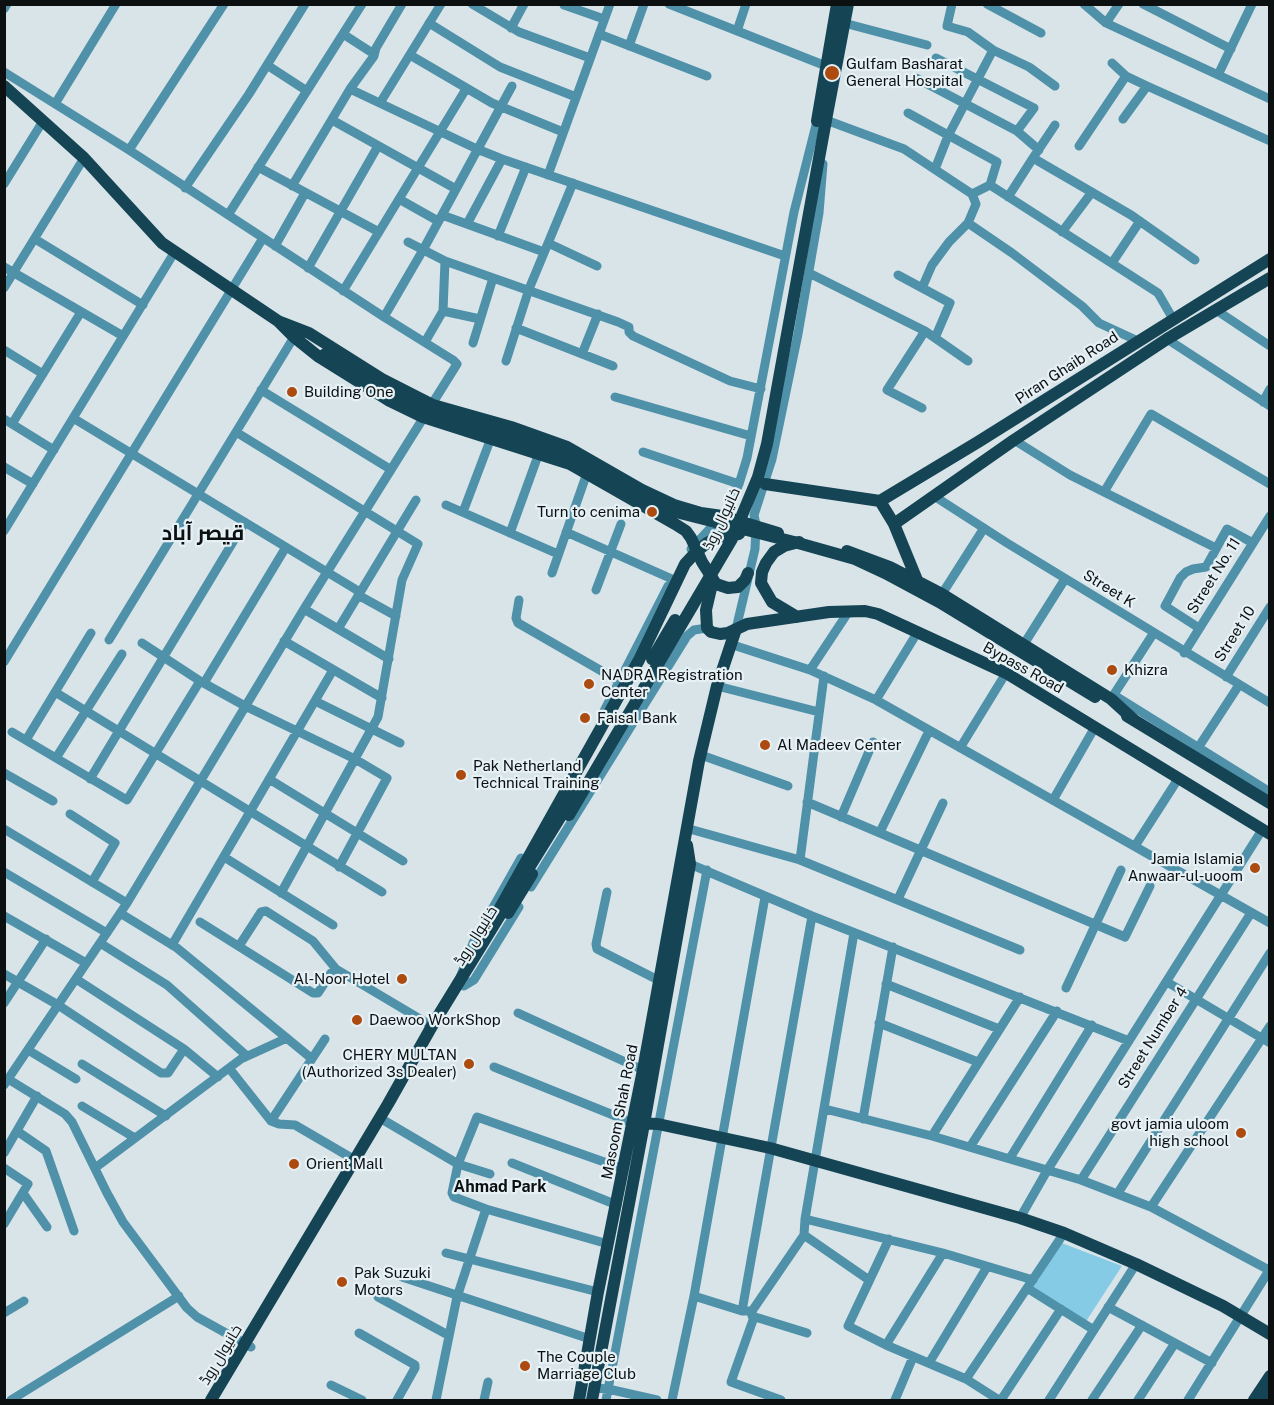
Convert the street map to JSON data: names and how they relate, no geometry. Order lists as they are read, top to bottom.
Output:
{
  "streets": {
    "main road": [
      "Piran Ghaib Road",
      "خانیوال روڈ",
      "Bypass Road",
      "Masoom Shah Road"
    ],
    "street": [
      "Street No. 11",
      "Street K",
      "Street 10",
      "Street Number 4"
    ]
  },
  "crossings": [
    ["Piran Ghaib Road", "Street K"],
    ["Street No. 11", "Street K"],
    ["Street K", "Street 10"],
    ["Bypass Road", "Masoom Shah Road"]
  ],
  "districts": ["قیصر آباد", "Ahmad Park"],
  "places": [
    "Gulfam Basharat General Hospital",
    "Building One",
    "Turn to cenima",
    "Khizra",
    "NADRA Registration Center",
    "Faisal Bank",
    "Al Madeev Center",
    "Pak Netherland Technical Training",
    "Jamia Islamia Anwaar-ul-uoom",
    "Al-Noor Hotel",
    "Daewoo WorkShop",
    "CHERY MULTAN (Authorized 3s Dealer)",
    "govt jamia uloom high school",
    "Orient Mall",
    "Pak Suzuki Motors",
    "The Couple Marriage Club"
  ]
}
